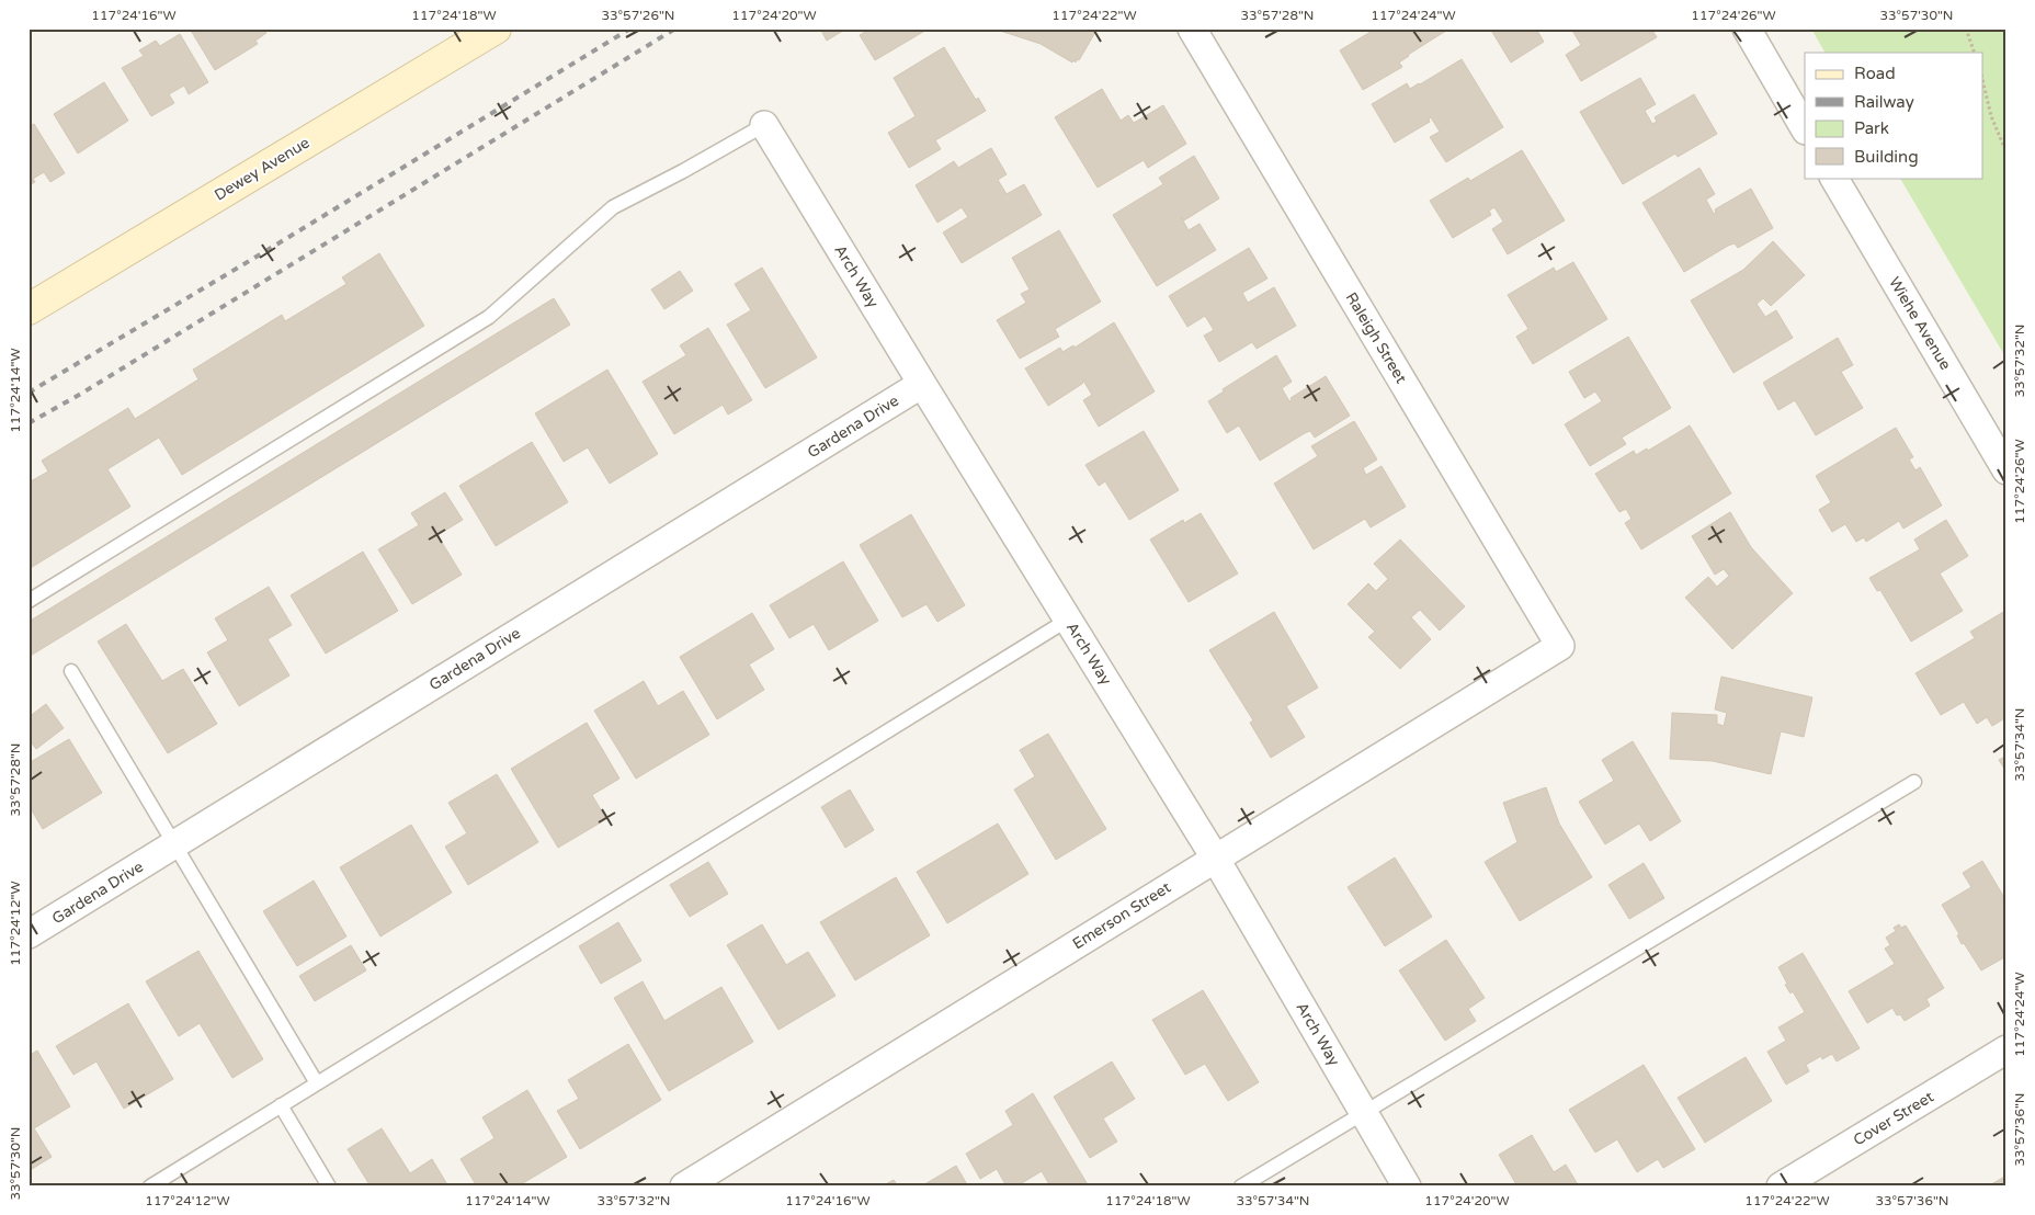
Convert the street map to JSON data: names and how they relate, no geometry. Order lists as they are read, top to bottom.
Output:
{
  "streets": {
    "street": [
      "Dewey Avenue",
      "Arch Way",
      "Wiehe Avenue",
      "Raleigh Street",
      "Gardena Drive",
      "Emerson Street",
      "Cover Street"
    ]
  },
  "crossings": [
    ["Arch Way", "Gardena Drive"],
    ["Arch Way", "Emerson Street"],
    ["Raleigh Street", "Emerson Street"]
  ],
  "legend": [
    "Road",
    "Railway",
    "Park",
    "Building"
  ],
  "coordinates": [
    "117°24'16\"W",
    "117°24'18\"W",
    "33°57'26\"N",
    "117°24'20\"W",
    "117°24'22\"W",
    "33°57'28\"N",
    "117°24'24\"W",
    "117°24'26\"W",
    "33°57'30\"N",
    "33°57'32\"N",
    "117°24'14\"W",
    "33°57'34\"N",
    "117°24'12\"W",
    "33°57'36\"N"
  ]
}
